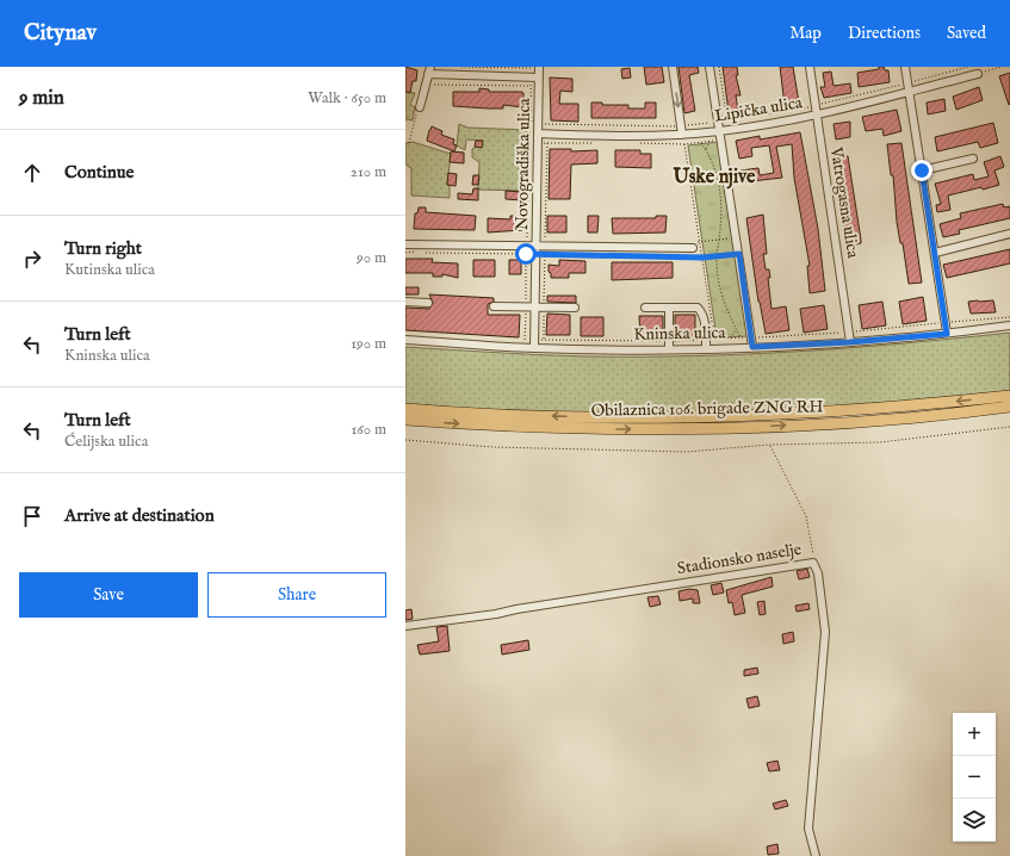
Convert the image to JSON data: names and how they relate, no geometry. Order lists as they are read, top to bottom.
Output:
{
  "streets": {
    "highway": ["Obilaznica 106. brigade ZNG RH"],
    "street": [
      "Lipička ulica",
      "Novogradiška ulica",
      "Vatrogasna ulica",
      "Kninska ulica",
      "Stadionsko naselje"
    ]
  },
  "crossings": [
    ["Lipička ulica", "Novogradiška ulica"],
    ["Lipička ulica", "Vatrogasna ulica"],
    ["Novogradiška ulica", "Kninska ulica"],
    ["Vatrogasna ulica", "Kninska ulica"]
  ],
  "districts": ["Uske njive"],
  "page": {
    "header": "Citynav",
    "nav": ["Map", "Directions", "Saved"],
    "heading": ["9 min", "Walk · 650 m"],
    "list": [
      ["Continue", "210 m"],
      ["Turn right", "Kutinska ulica", "90 m"],
      ["Turn left", "Kninska ulica", "190 m"],
      ["Turn left", "Ćelijska ulica", "160 m"],
      "Arrive at destination"
    ],
    "buttons": ["Save", "Share"],
    "map_buttons": ["+", "−"]
  }
}
